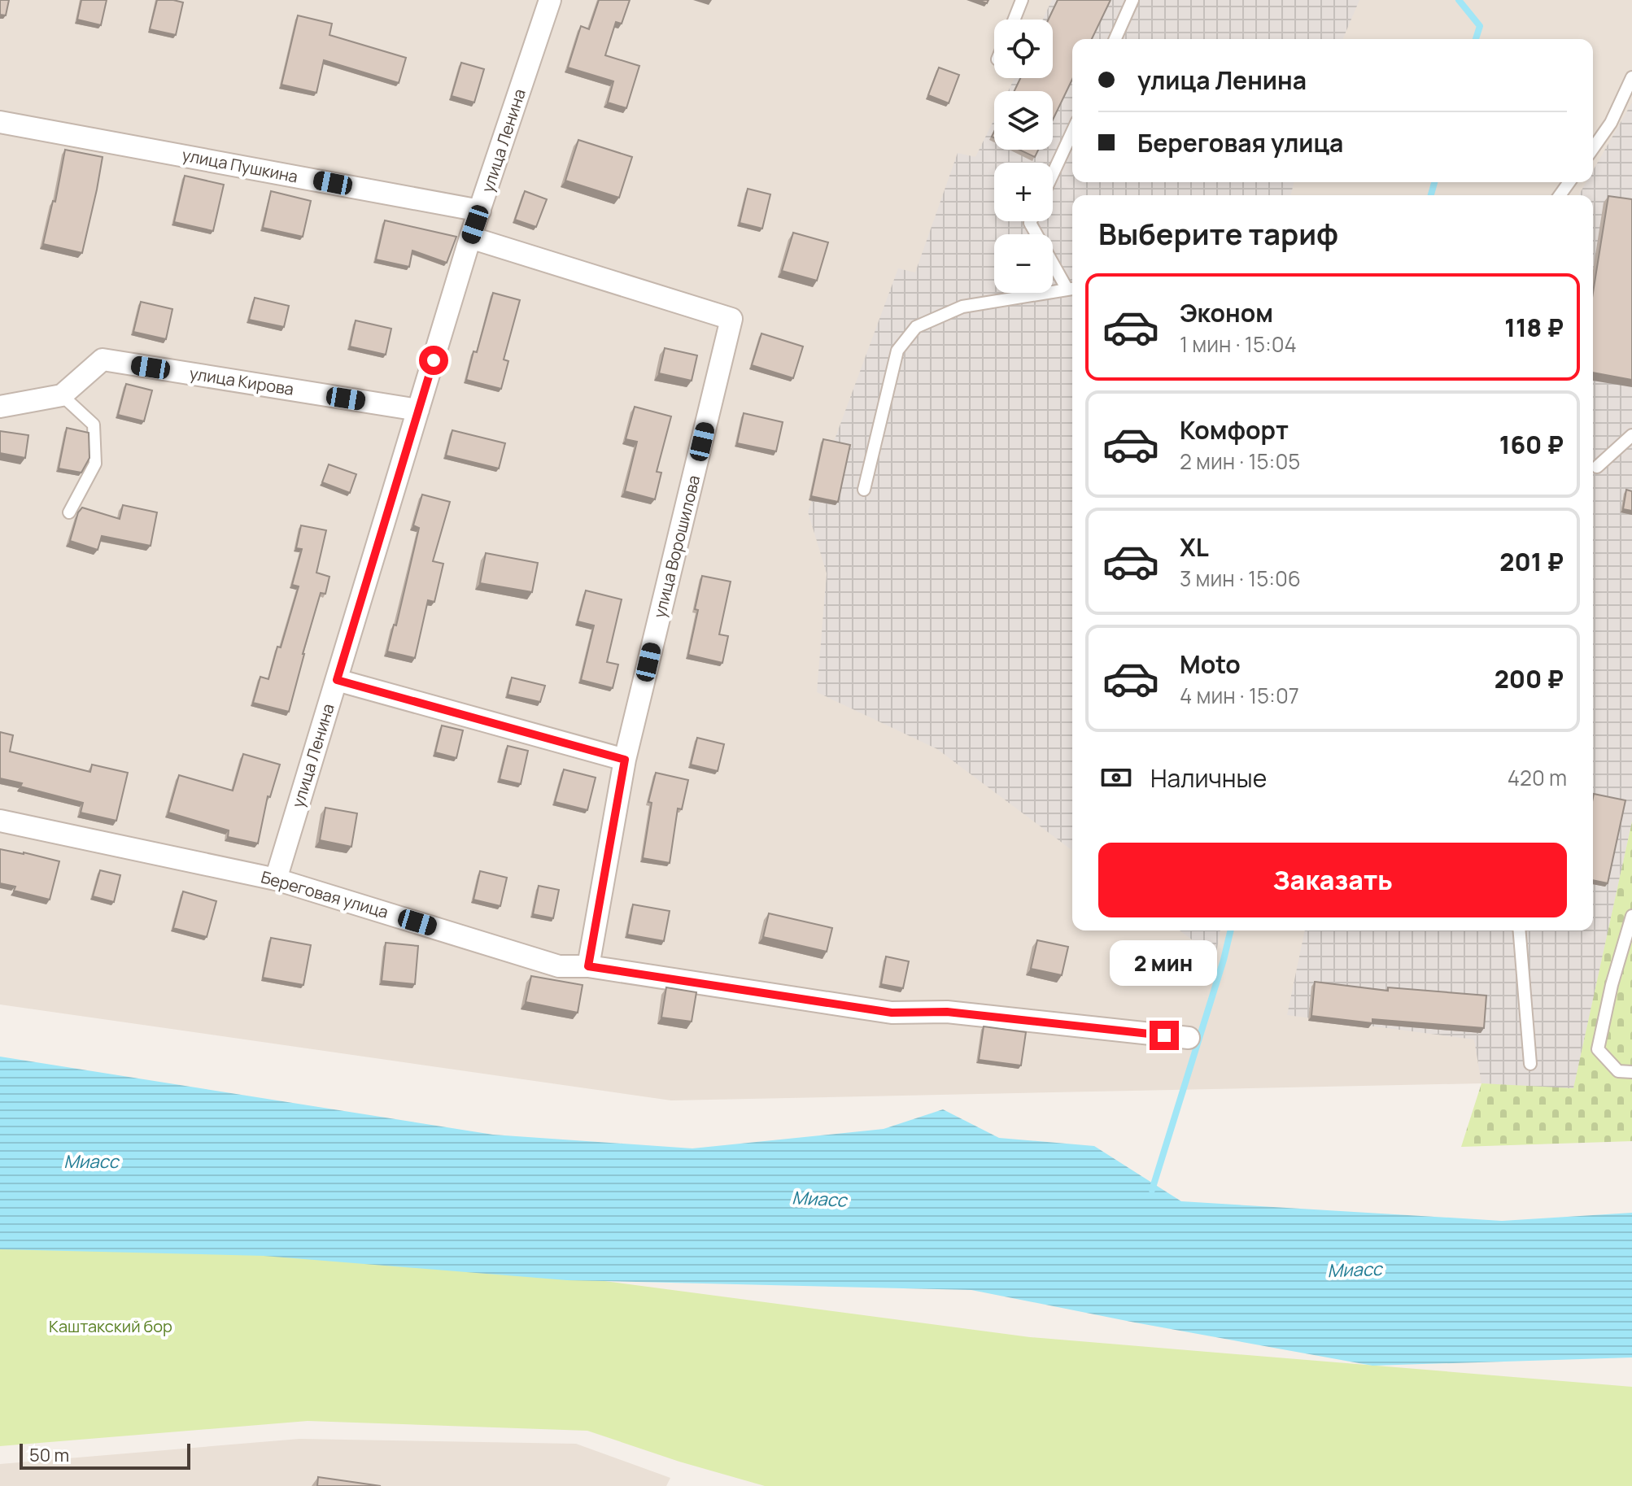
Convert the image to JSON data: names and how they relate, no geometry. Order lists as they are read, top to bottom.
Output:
{
  "streets": {
    "street": [
      "улица Ленина",
      "улица Пушкина",
      "улица Кирова",
      "улица Ворошилова",
      "Береговая улица"
    ]
  },
  "crossings": [
    ["улица Ленина", "улица Пушкина"],
    ["улица Ленина", "улица Кирова"],
    ["улица Ленина", "улица Ворошилова"],
    ["улица Ленина", "Береговая улица"],
    ["улица Ворошилова", "Береговая улица"]
  ],
  "water": ["Миасс"],
  "parks": ["Каштакский бор"],
  "scale_bar": "50 m",
  "page": {
    "map_buttons": ["+", "−"],
    "banner": ["улица Ленина", "Береговая улица"],
    "heading": "Выберите тариф",
    "list": [
      {
        "name": "Эконом",
        "note": "1 мин · 15:04",
        "value": "118 ₽"
      },
      {
        "name": "Комфорт",
        "note": "2 мин · 15:05",
        "value": "160 ₽"
      },
      {
        "name": "XL",
        "note": "3 мин · 15:06",
        "value": "201 ₽"
      },
      {
        "name": "Moto",
        "note": "4 мин · 15:07",
        "value": "200 ₽"
      }
    ],
    "pay": ["Наличные", "420 m"],
    "buttons": "Заказать",
    "bubble": "2 мин",
    "scale": "50 m"
  }
}
